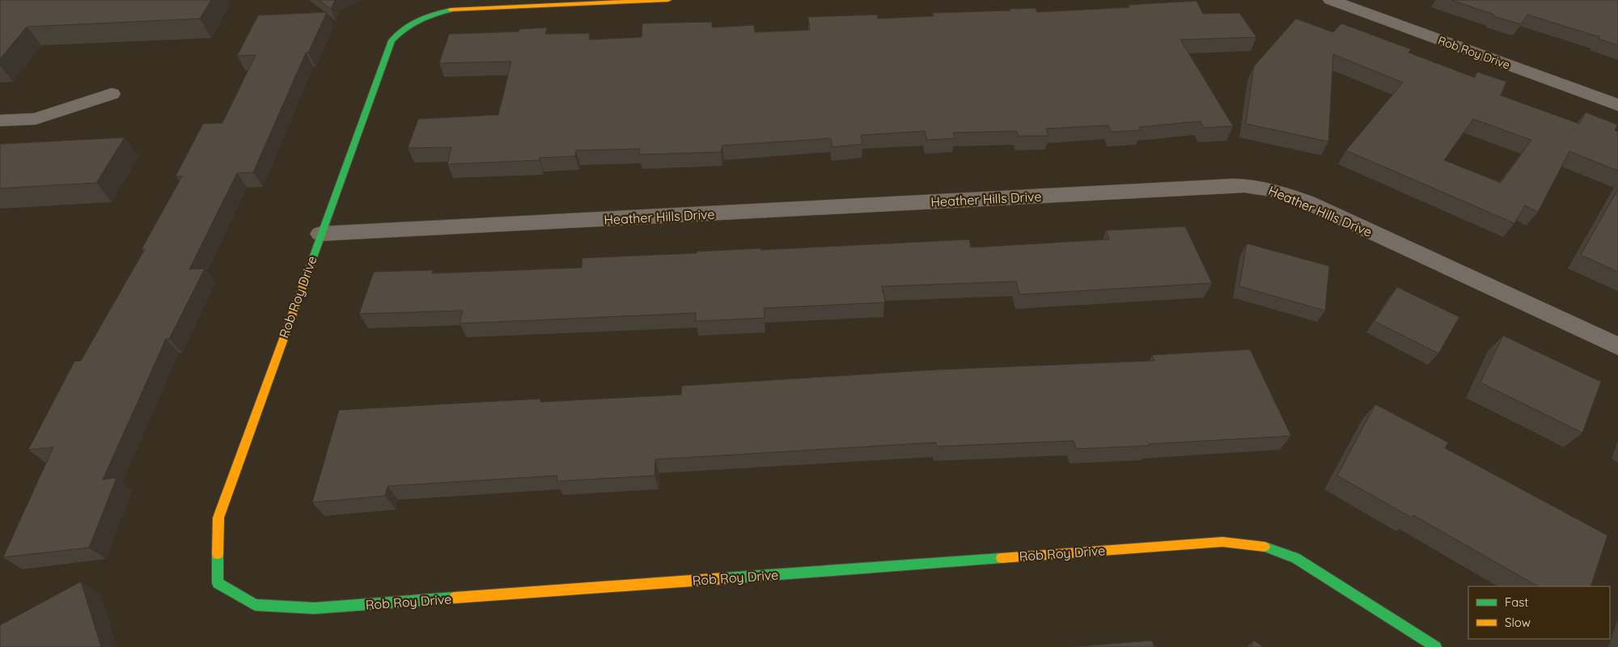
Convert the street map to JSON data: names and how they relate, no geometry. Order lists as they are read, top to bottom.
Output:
{
  "streets": {
    "street": ["Rob Roy Drive", "Heather Hills Drive"]
  },
  "crossings": [
    ["Rob Roy Drive", "Heather Hills Drive"]
  ],
  "legend": ["Fast", "Slow"]
}
